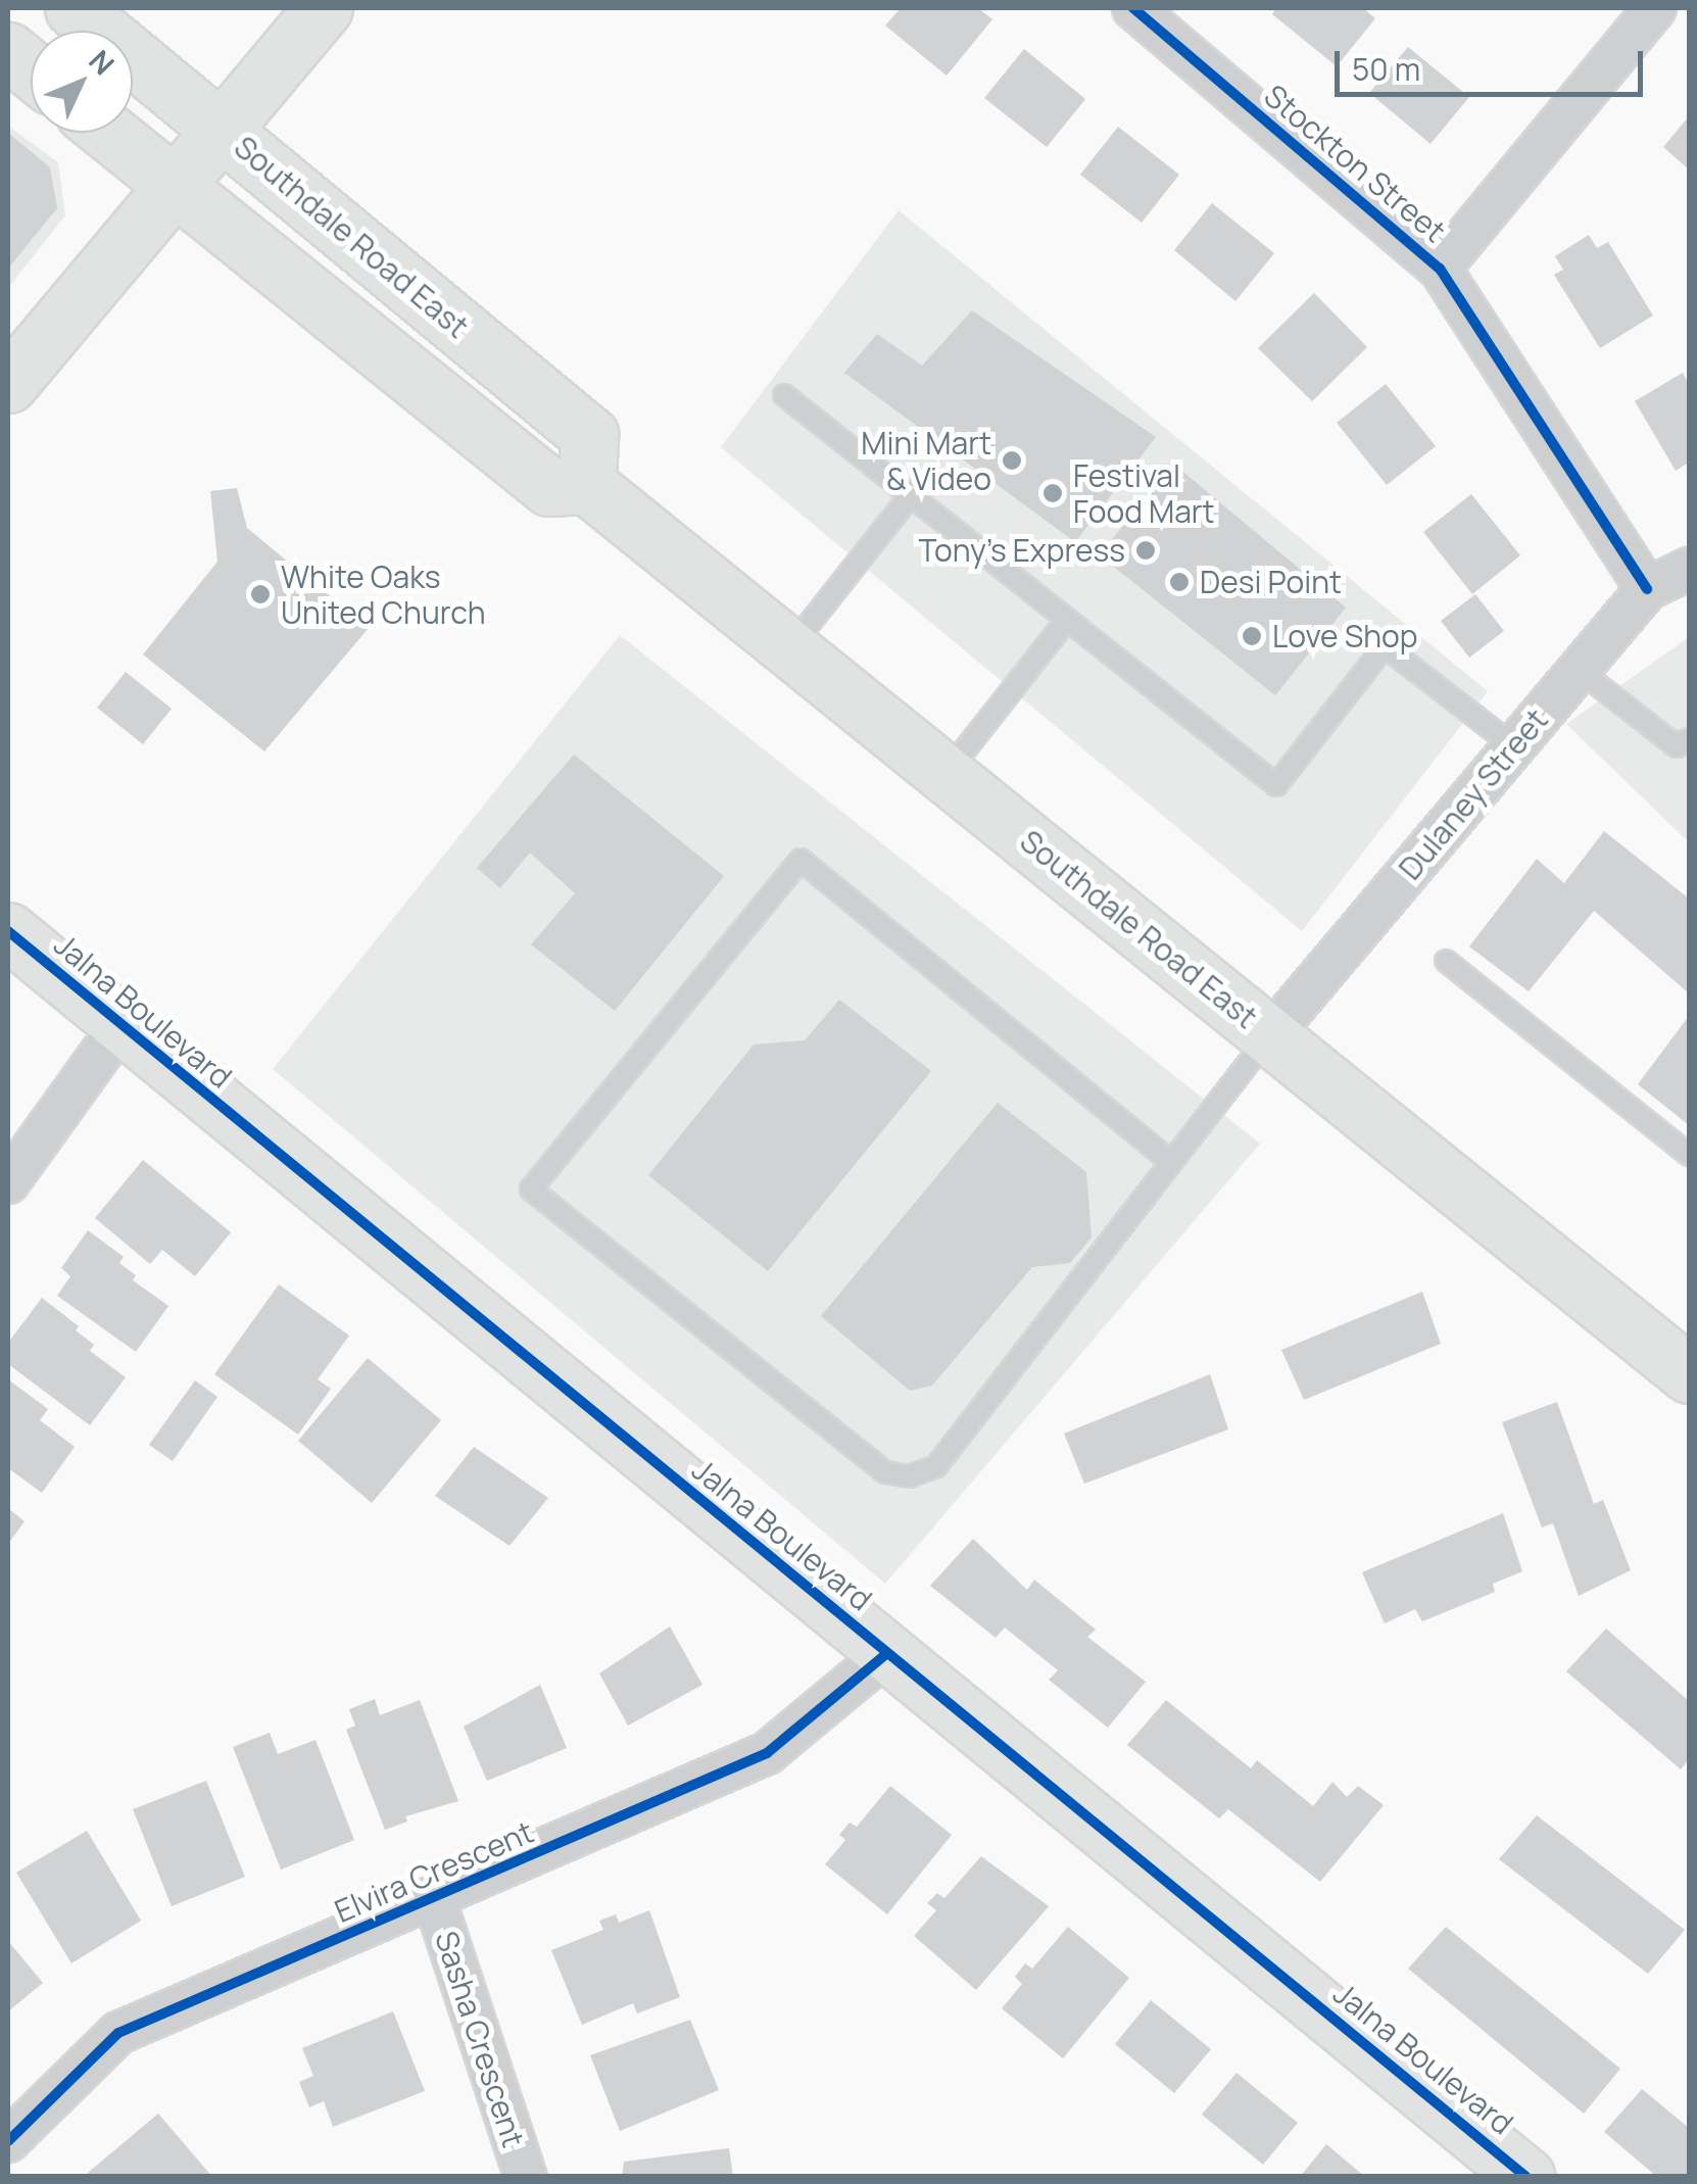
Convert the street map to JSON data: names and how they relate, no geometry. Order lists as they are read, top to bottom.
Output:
{
  "streets": {
    "main road": ["Southdale Road East", "Jalna Boulevard"],
    "street": [
      "Stockton Street",
      "Dulaney Street",
      "Elvira Crescent",
      "Sasha Crescent"
    ]
  },
  "crossings": [
    ["Stockton Street", "Dulaney Street"],
    ["Southdale Road East", "Dulaney Street"],
    ["Jalna Boulevard", "Elvira Crescent"],
    ["Elvira Crescent", "Sasha Crescent"]
  ],
  "places": [
    "Mini Mart & Video",
    "Festival Food Mart",
    "Tony's Express",
    "Desi Point",
    "White Oaks United Church",
    "Love Shop"
  ],
  "scale_bar": "50 m",
  "north": "top right"
}
